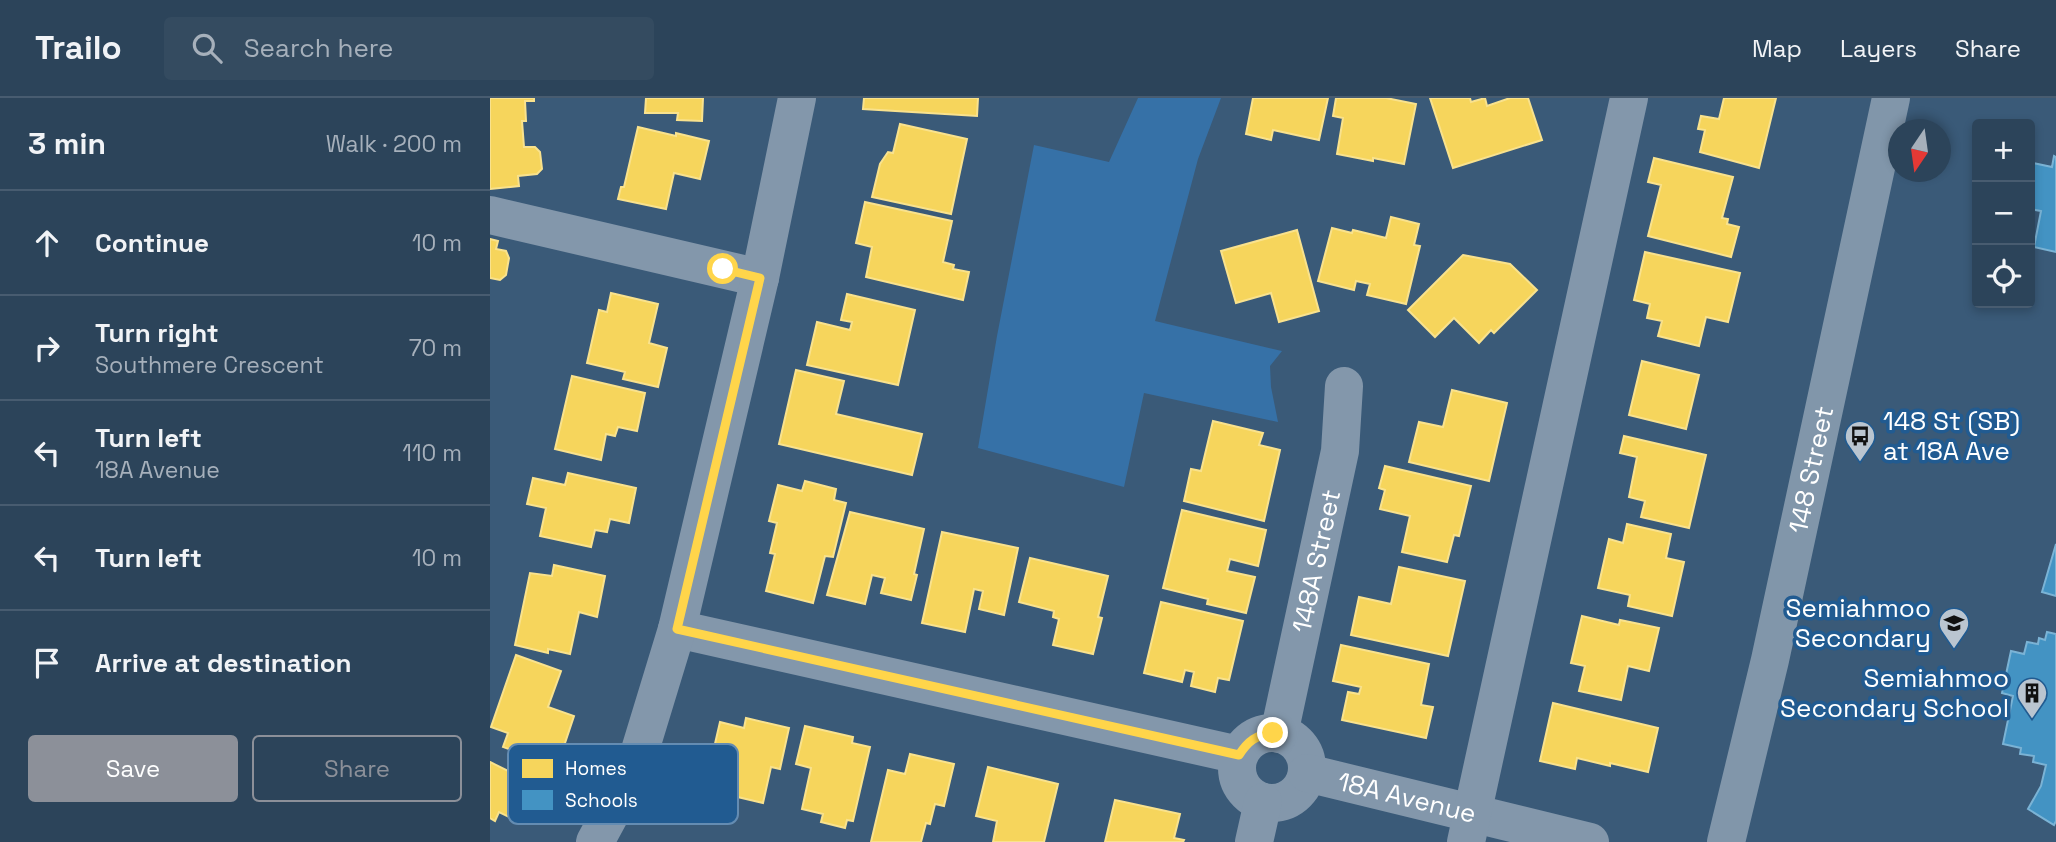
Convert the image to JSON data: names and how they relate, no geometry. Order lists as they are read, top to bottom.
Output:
{
  "streets": {
    "main road": ["148 Street"],
    "street": ["148A Street", "18A Avenue"]
  },
  "crossings": [
    ["148A Street", "18A Avenue"]
  ],
  "places": {
    "bus stop": ["148 St (SB) at 18A Ave"],
    "school or university": ["Semiahmoo Secondary"],
    "building": ["Semiahmoo Secondary School"]
  },
  "legend": ["Homes", "Schools"],
  "north": "bottom",
  "page": {
    "header": "Trailo",
    "search": "Search here",
    "nav": ["Map", "Layers", "Share"],
    "heading": ["3 min", "Walk · 200 m"],
    "map_buttons": ["+", "−"],
    "list": [
      ["Continue", "10 m"],
      ["Turn right", "Southmere Crescent", "70 m"],
      ["Turn left", "18A Avenue", "110 m"],
      ["Turn left", "10 m"],
      "Arrive at destination"
    ],
    "buttons": ["Save", "Share"]
  }
}
